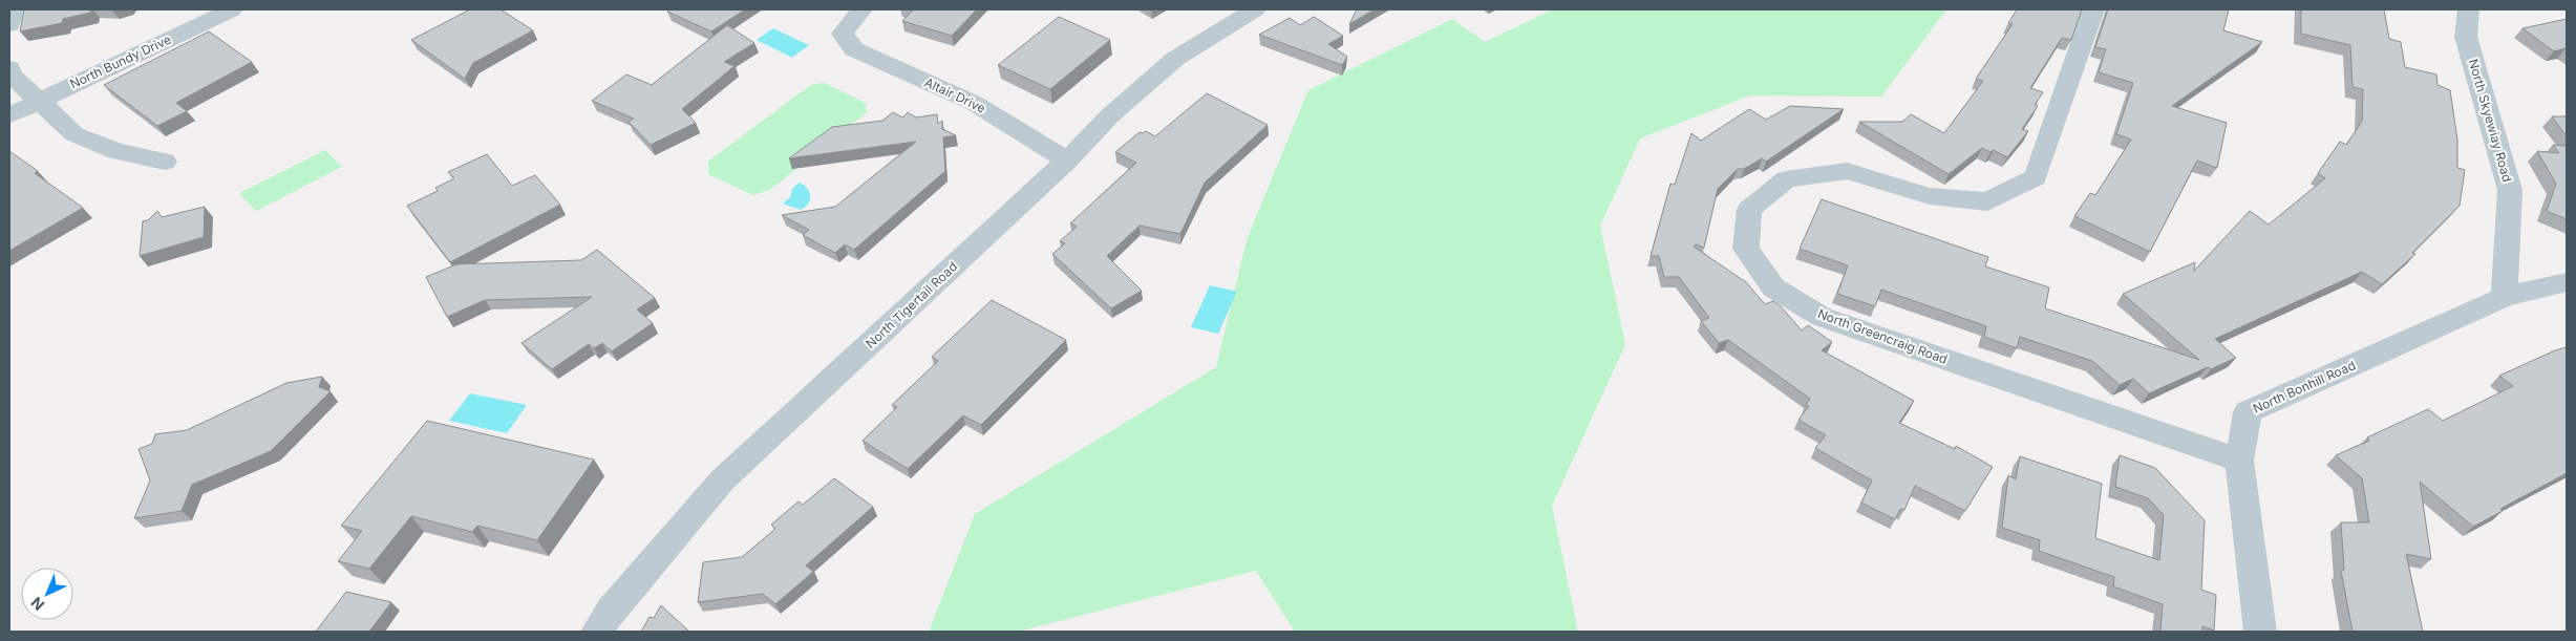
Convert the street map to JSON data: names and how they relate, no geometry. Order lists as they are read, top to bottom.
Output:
{
  "streets": {
    "street": [
      "North Bundy Drive",
      "Altair Drive",
      "North Skyewiay Road",
      "North Tigertail Road",
      "North Greencraig Road",
      "North Bonhill Road"
    ]
  },
  "crossings": [
    ["Altair Drive", "North Tigertail Road"],
    ["North Skyewiay Road", "North Bonhill Road"],
    ["North Greencraig Road", "North Bonhill Road"]
  ],
  "north": "bottom left"
}
